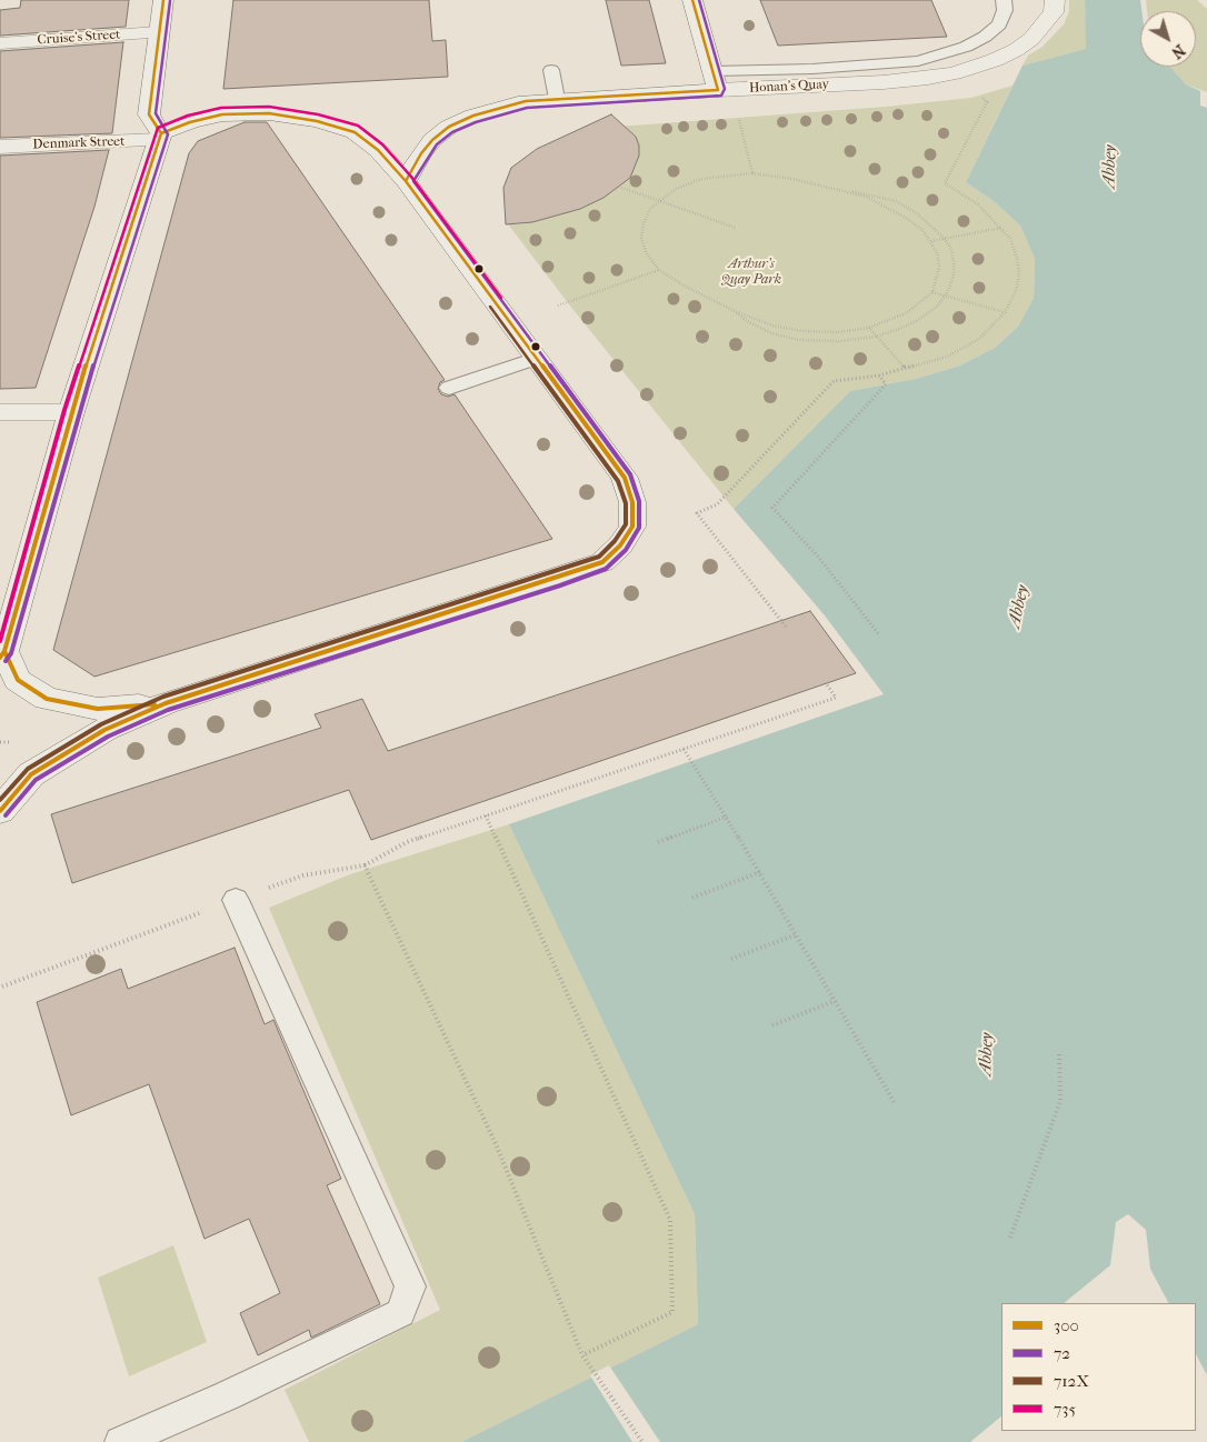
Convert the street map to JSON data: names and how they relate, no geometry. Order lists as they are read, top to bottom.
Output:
{
  "streets": {
    "main road": ["Cruise's Street", "Honan's Quay", "Denmark Street"]
  },
  "water": ["Abbey"],
  "parks": ["Arthur's Quay Park"],
  "lines": [
    "transit line 300",
    "transit line 72",
    "transit line 735",
    "transit line 712X"
  ],
  "legend": [
    "300",
    "72",
    "712X",
    "735"
  ],
  "north": "bottom right"
}
